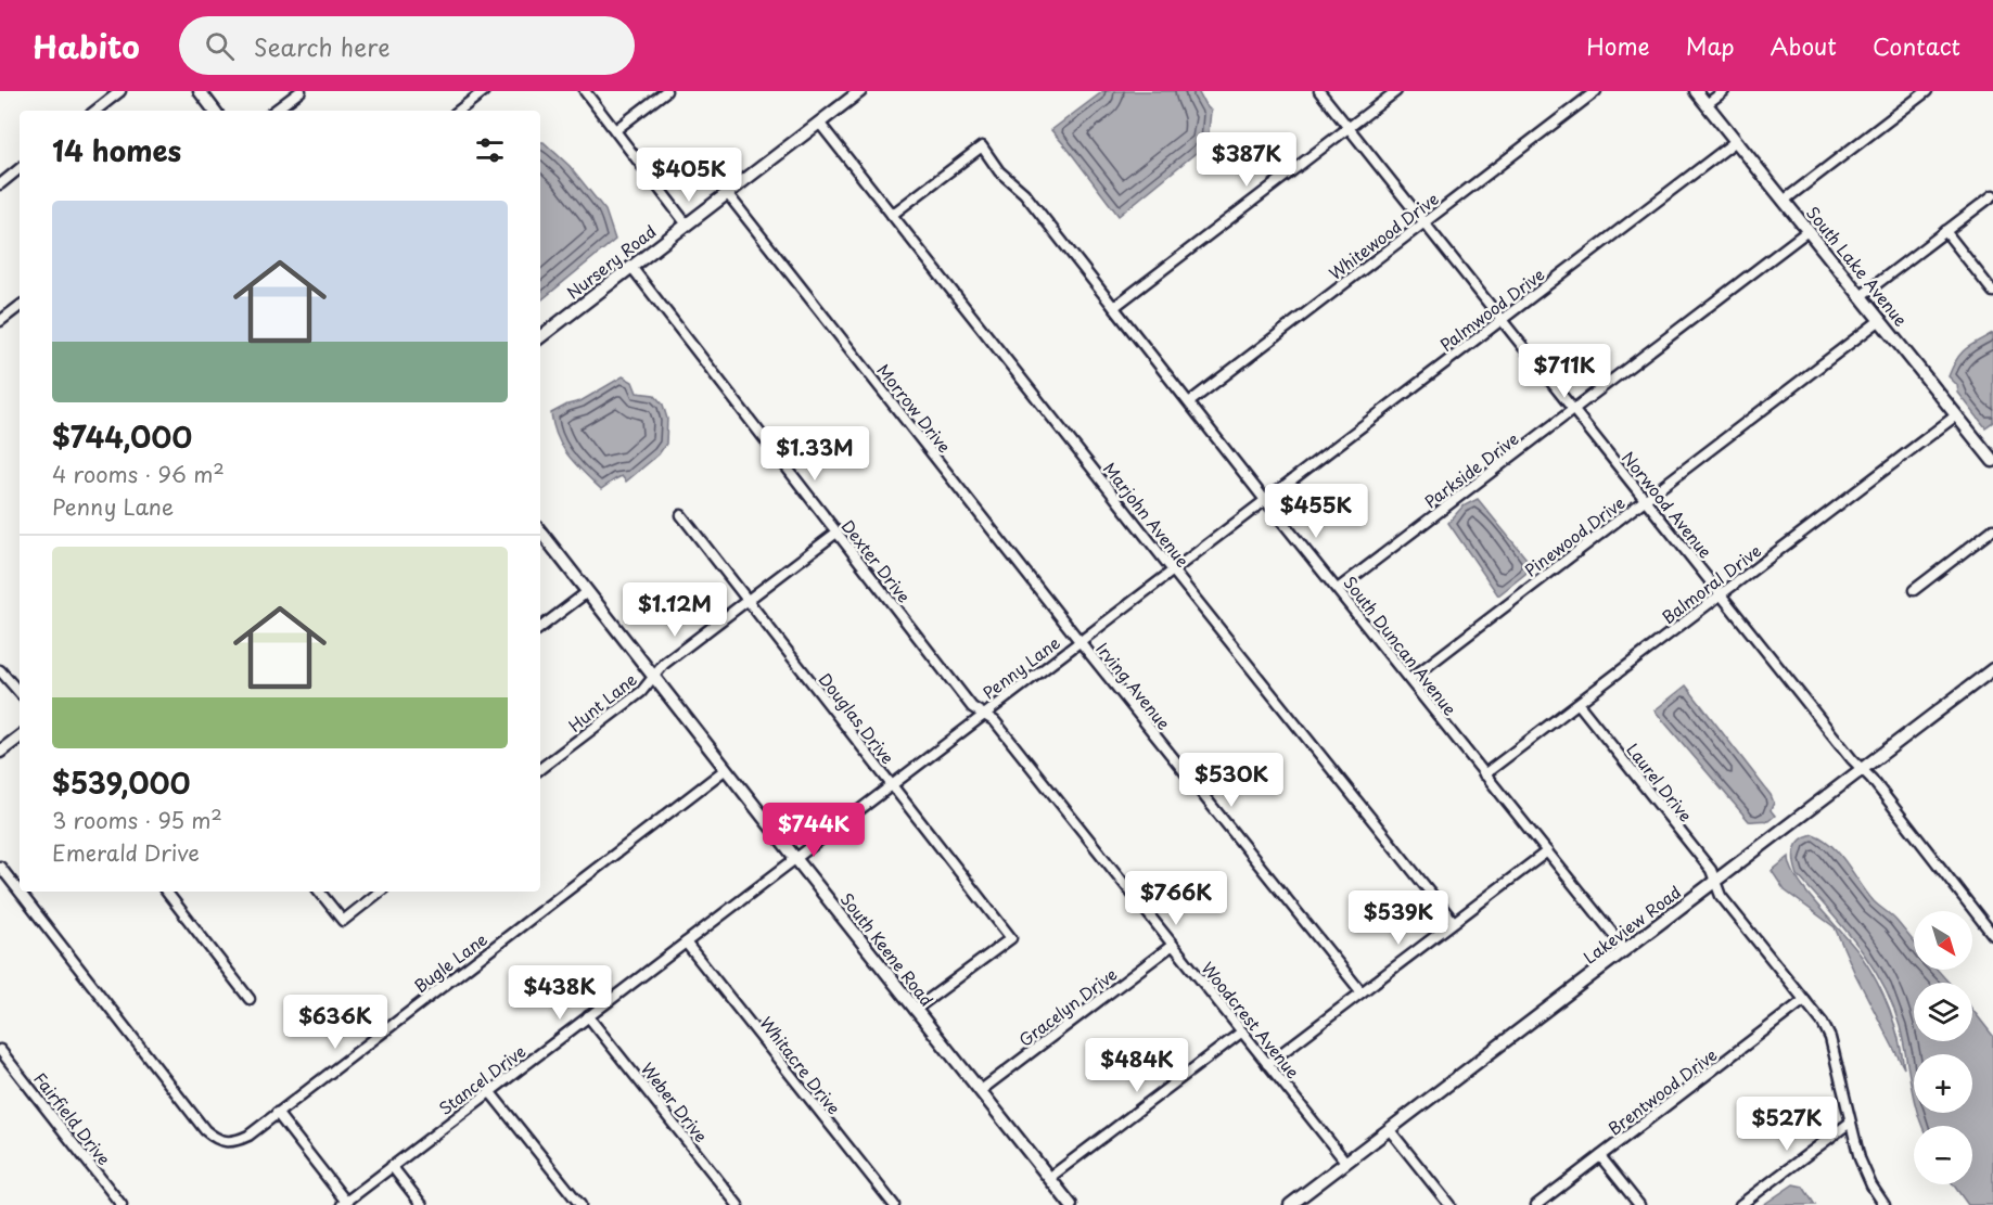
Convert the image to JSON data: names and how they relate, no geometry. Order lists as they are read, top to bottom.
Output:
{
  "streets": {
    "street": [
      "Whitewood Drive",
      "Nursery Road",
      "South Lake Avenue",
      "Palmwood Drive",
      "Morrow Drive",
      "Parkside Drive",
      "Norwood Avenue",
      "Marjohn Avenue",
      "Pinewood Drive",
      "Dexter Drive",
      "Balmoral Drive",
      "South Duncan Avenue",
      "Penny Lane",
      "Irving Avenue",
      "Hunt Lane",
      "Douglas Drive",
      "Laurel Drive",
      "Lakeview Road",
      "South Keene Road",
      "Bugle Lane",
      "Gracelyn Drive",
      "Woodcrest Avenue",
      "Whitacre Drive",
      "Stancel Drive",
      "Brentwood Drive",
      "Weber Drive",
      "Fairfield Drive"
    ]
  },
  "crossings": [
    ["Whitewood Drive", "Norwood Avenue"],
    ["Whitewood Drive", "South Duncan Avenue"],
    ["Nursery Road", "Morrow Drive"],
    ["Nursery Road", "Marjohn Avenue"],
    ["Nursery Road", "Dexter Drive"],
    ["South Lake Avenue", "Palmwood Drive"],
    ["South Lake Avenue", "Parkside Drive"],
    ["South Lake Avenue", "Pinewood Drive"],
    ["South Lake Avenue", "Balmoral Drive"],
    ["Palmwood Drive", "Norwood Avenue"],
    ["Palmwood Drive", "South Duncan Avenue"],
    ["Palmwood Drive", "Penny Lane"],
    ["Morrow Drive", "Penny Lane"],
    ["Morrow Drive", "Irving Avenue"],
    ["Parkside Drive", "Norwood Avenue"],
    ["Parkside Drive", "South Duncan Avenue"],
    ["Norwood Avenue", "Pinewood Drive"],
    ["Norwood Avenue", "Balmoral Drive"],
    ["Norwood Avenue", "Lakeview Road"],
    ["Marjohn Avenue", "South Duncan Avenue"],
    ["Marjohn Avenue", "Penny Lane"],
    ["Pinewood Drive", "South Duncan Avenue"],
    ["Dexter Drive", "Penny Lane"],
    ["Dexter Drive", "Hunt Lane"],
    ["Dexter Drive", "Woodcrest Avenue"],
    ["Balmoral Drive", "South Duncan Avenue"],
    ["Balmoral Drive", "Laurel Drive"],
    ["South Duncan Avenue", "Penny Lane"],
    ["South Duncan Avenue", "Lakeview Road"],
    ["Penny Lane", "Irving Avenue"],
    ["Penny Lane", "Douglas Drive"],
    ["Penny Lane", "South Keene Road"],
    ["Penny Lane", "Woodcrest Avenue"],
    ["Penny Lane", "Stancel Drive"],
    ["Hunt Lane", "Douglas Drive"],
    ["Hunt Lane", "South Keene Road"],
    ["Douglas Drive", "South Keene Road"],
    ["Laurel Drive", "Lakeview Road"],
    ["Lakeview Road", "Woodcrest Avenue"],
    ["South Keene Road", "Bugle Lane"],
    ["South Keene Road", "Gracelyn Drive"],
    ["South Keene Road", "Stancel Drive"],
    ["Gracelyn Drive", "Woodcrest Avenue"],
    ["Whitacre Drive", "Stancel Drive"],
    ["Stancel Drive", "Weber Drive"]
  ],
  "north": "bottom right",
  "page": {
    "header": "Habito",
    "search": "Search here",
    "nav": [
      "Home",
      "Map",
      "About",
      "Contact"
    ],
    "heading": "14 homes",
    "price": [
      "$387K",
      "$405K",
      "$711K",
      "$1.33M",
      "$455K",
      "$1.12M",
      "$530K",
      "$744K",
      "$766K",
      "$539K",
      "$438K",
      "$636K",
      "$484K",
      "$527K"
    ],
    "list": [
      {
        "name": "$744,000",
        "note": "4 rooms · 96 m² · Penny Lane"
      },
      {
        "name": "$539,000",
        "note": "3 rooms · 95 m² · Emerald Drive"
      }
    ],
    "map_buttons": ["+", "−"]
  }
}
